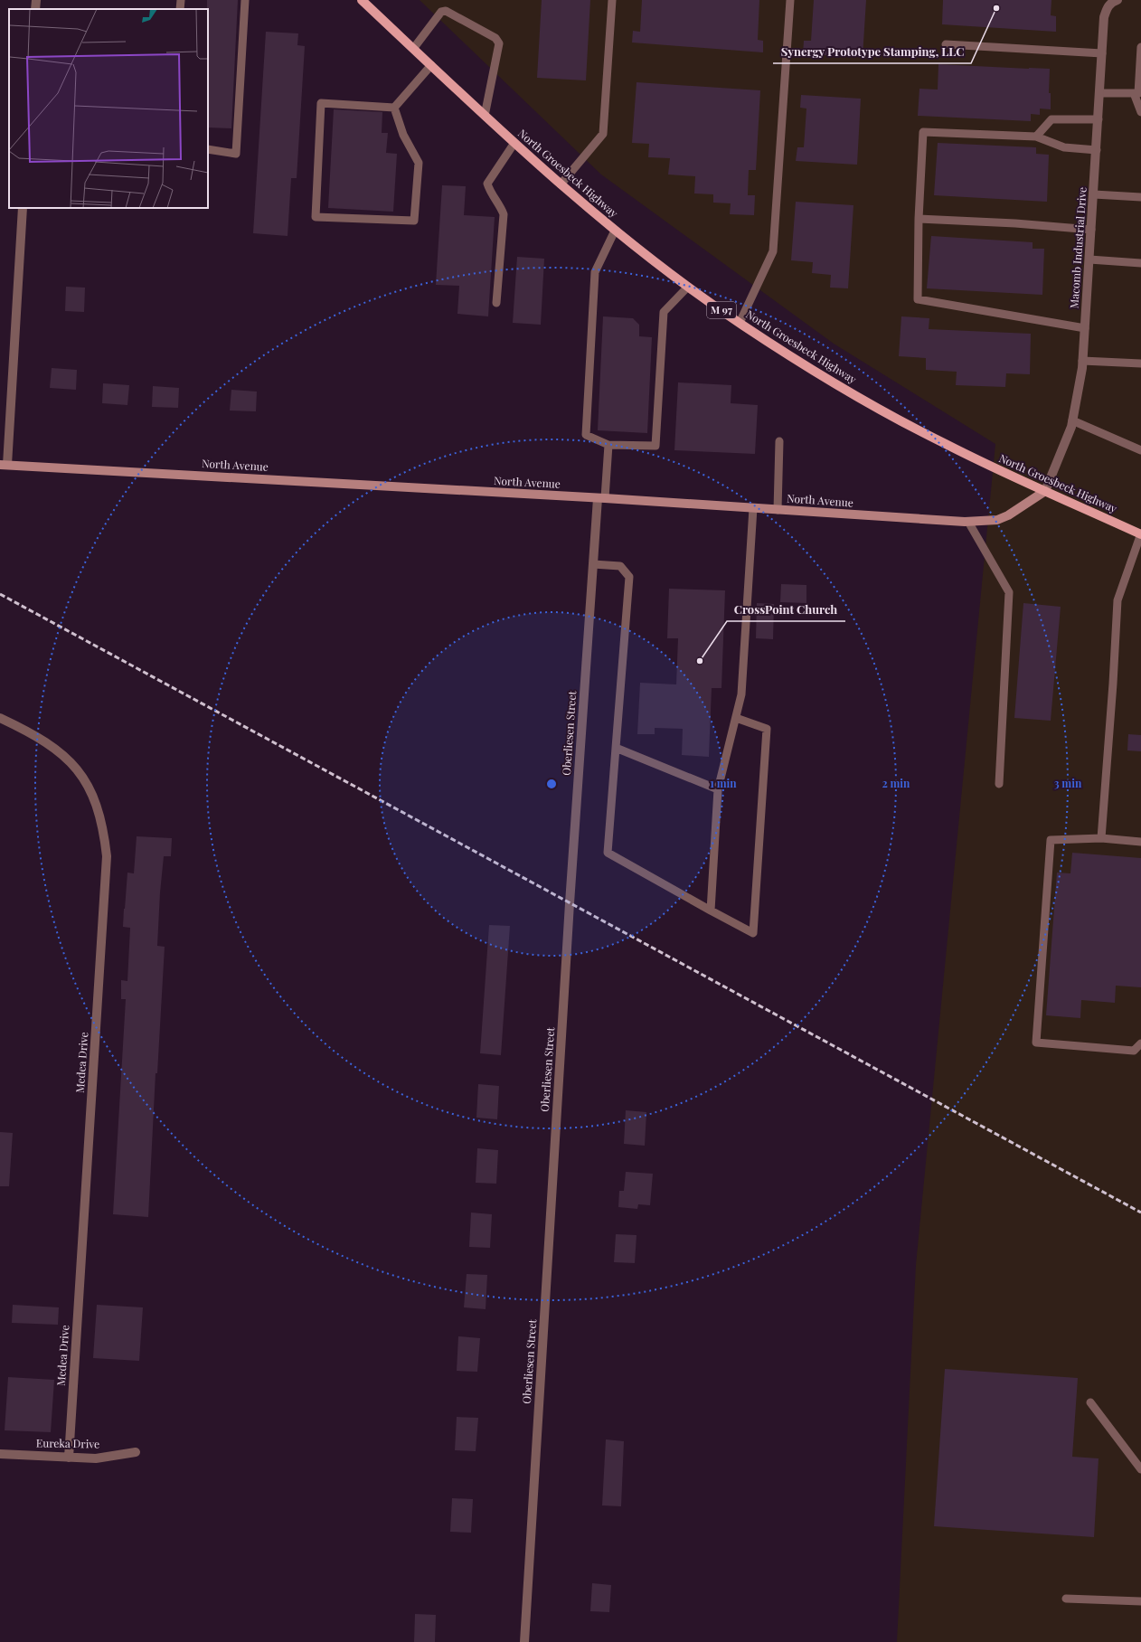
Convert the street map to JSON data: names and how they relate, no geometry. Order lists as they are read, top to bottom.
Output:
{
  "streets": {
    "main road": ["North Groesbeck Highway", "M 97", "North Avenue"],
    "street": [
      "Macomb Industrial Drive",
      "Oberliesen Street",
      "Medea Drive",
      "Eureka Drive"
    ]
  },
  "crossings": [
    ["North Groesbeck Highway", "Macomb Industrial Drive"],
    ["North Groesbeck Highway", "North Avenue"],
    ["Macomb Industrial Drive", "North Avenue"],
    ["North Avenue", "Oberliesen Street"],
    ["Medea Drive", "Eureka Drive"]
  ],
  "places": ["Synergy Prototype Stamping, LLC", "CrossPoint Church"],
  "rings": ["1 min", "2 min", "3 min"]
}
